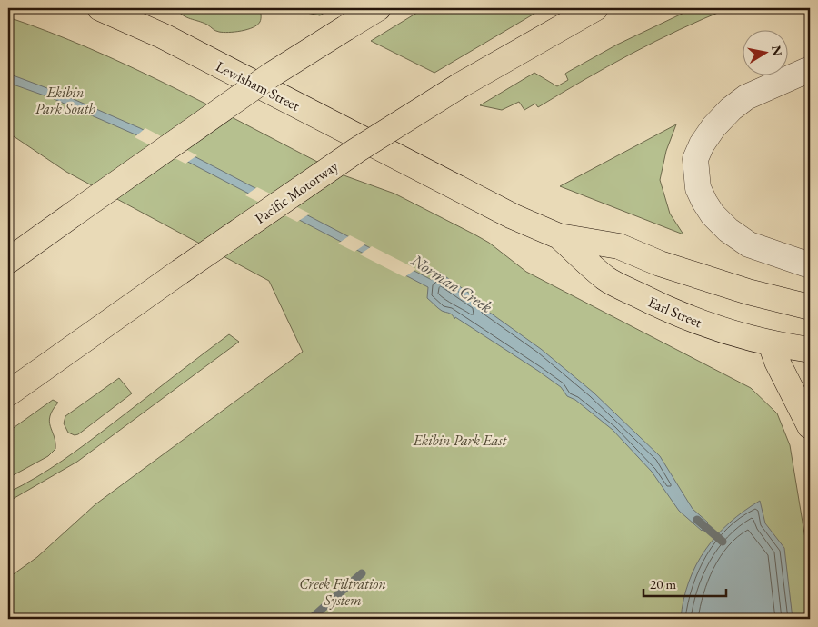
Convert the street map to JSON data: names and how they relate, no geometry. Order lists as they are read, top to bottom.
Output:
{
  "streets": {
    "main road": ["Lewisham Street", "Pacific Motorway", "Earl Street"]
  },
  "crossings": [
    ["Lewisham Street", "Earl Street"]
  ],
  "water": ["Norman Creek"],
  "parks": ["Ekibin Park South", "Ekibin Park East", "Creek Filtration System"],
  "scale_bar": "20 m",
  "north": "right"
}
